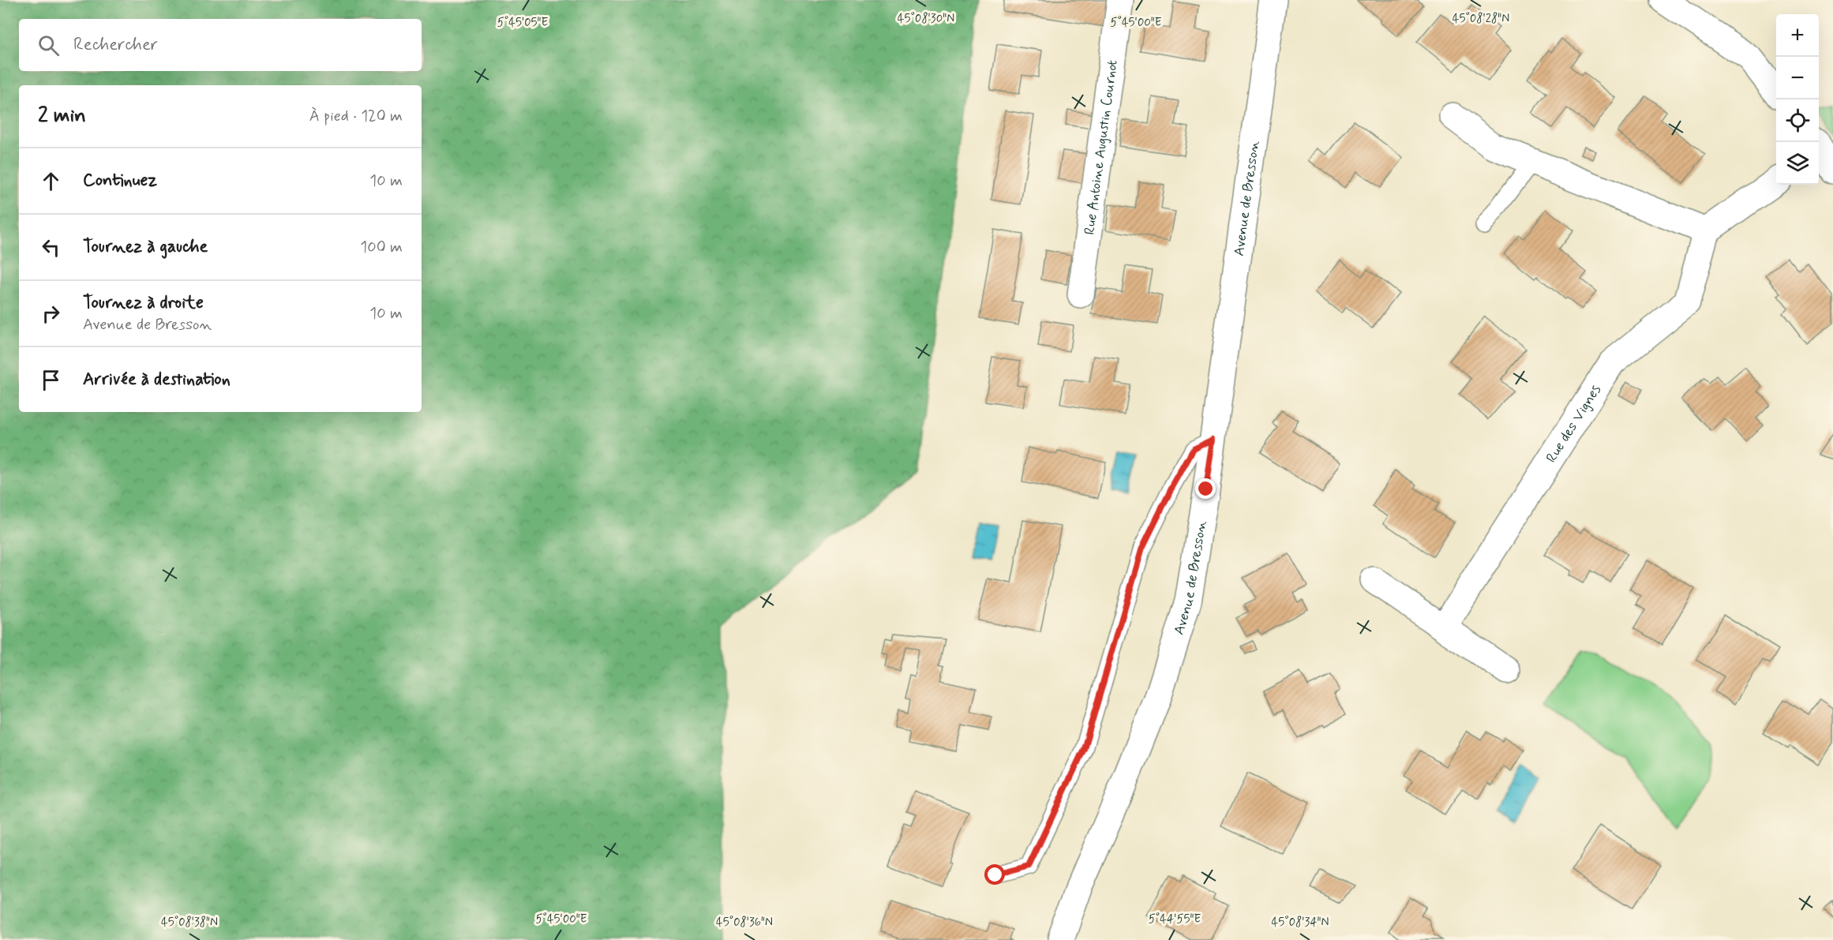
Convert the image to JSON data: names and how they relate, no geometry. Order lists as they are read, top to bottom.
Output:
{
  "streets": {
    "street": ["Rue Antoine Augustin Cournot", "Avenue de Bresson", "Rue des Vignes"]
  },
  "page": {
    "map_buttons": ["+", "−"],
    "search": "Rechercher",
    "heading": ["2 min", "À pied · 120 m"],
    "list": [
      ["Continuez", "10 m"],
      ["Tournez à gauche", "100 m"],
      ["Tournez à droite", "Avenue de Bresson", "10 m"],
      "Arrivée à destination"
    ]
  },
  "coordinates": [
    "45°08'30\"N",
    "45°08'28\"N",
    "5°45'05\"E",
    "5°45'00\"E",
    "5°44'55\"E",
    "45°08'38\"N",
    "45°08'36\"N",
    "45°08'34\"N"
  ]
}
